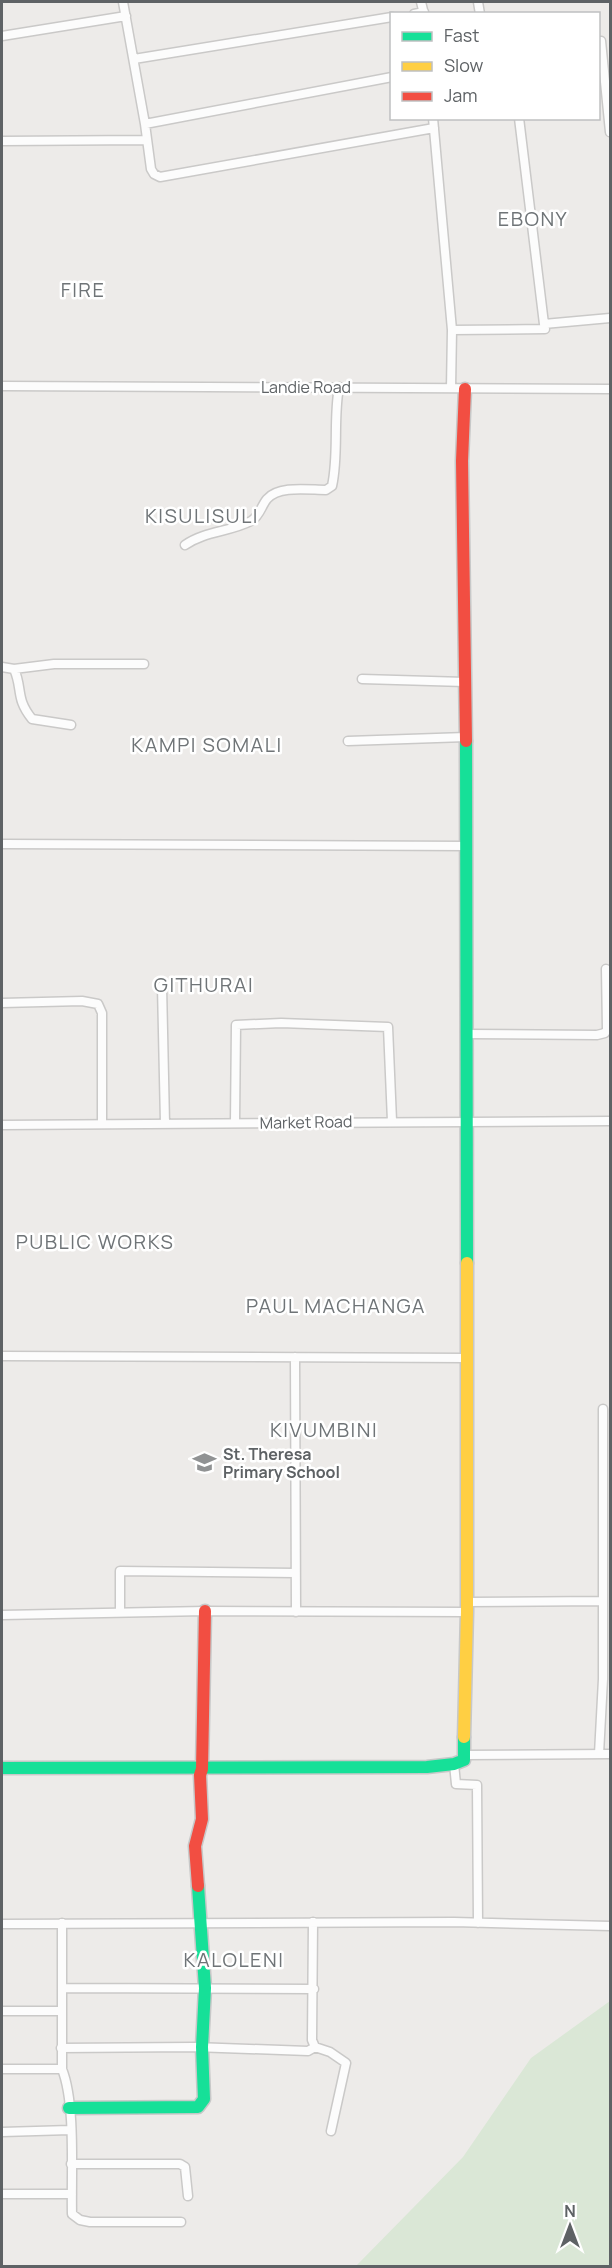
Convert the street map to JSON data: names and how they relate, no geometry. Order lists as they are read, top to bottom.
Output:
{
  "streets": {
    "street": ["Landie Road", "Market Road"]
  },
  "districts": [
    "EBONY",
    "FIRE",
    "KISULISULI",
    "KAMPI SOMALI",
    "GITHURAI",
    "PUBLIC WORKS",
    "PAUL MACHANGA",
    "KIVUMBINI",
    "KALOLENI"
  ],
  "places": {
    "school or university": ["St. Theresa Primary School"]
  },
  "legend": ["Fast", "Slow", "Jam"],
  "north": "top"
}
